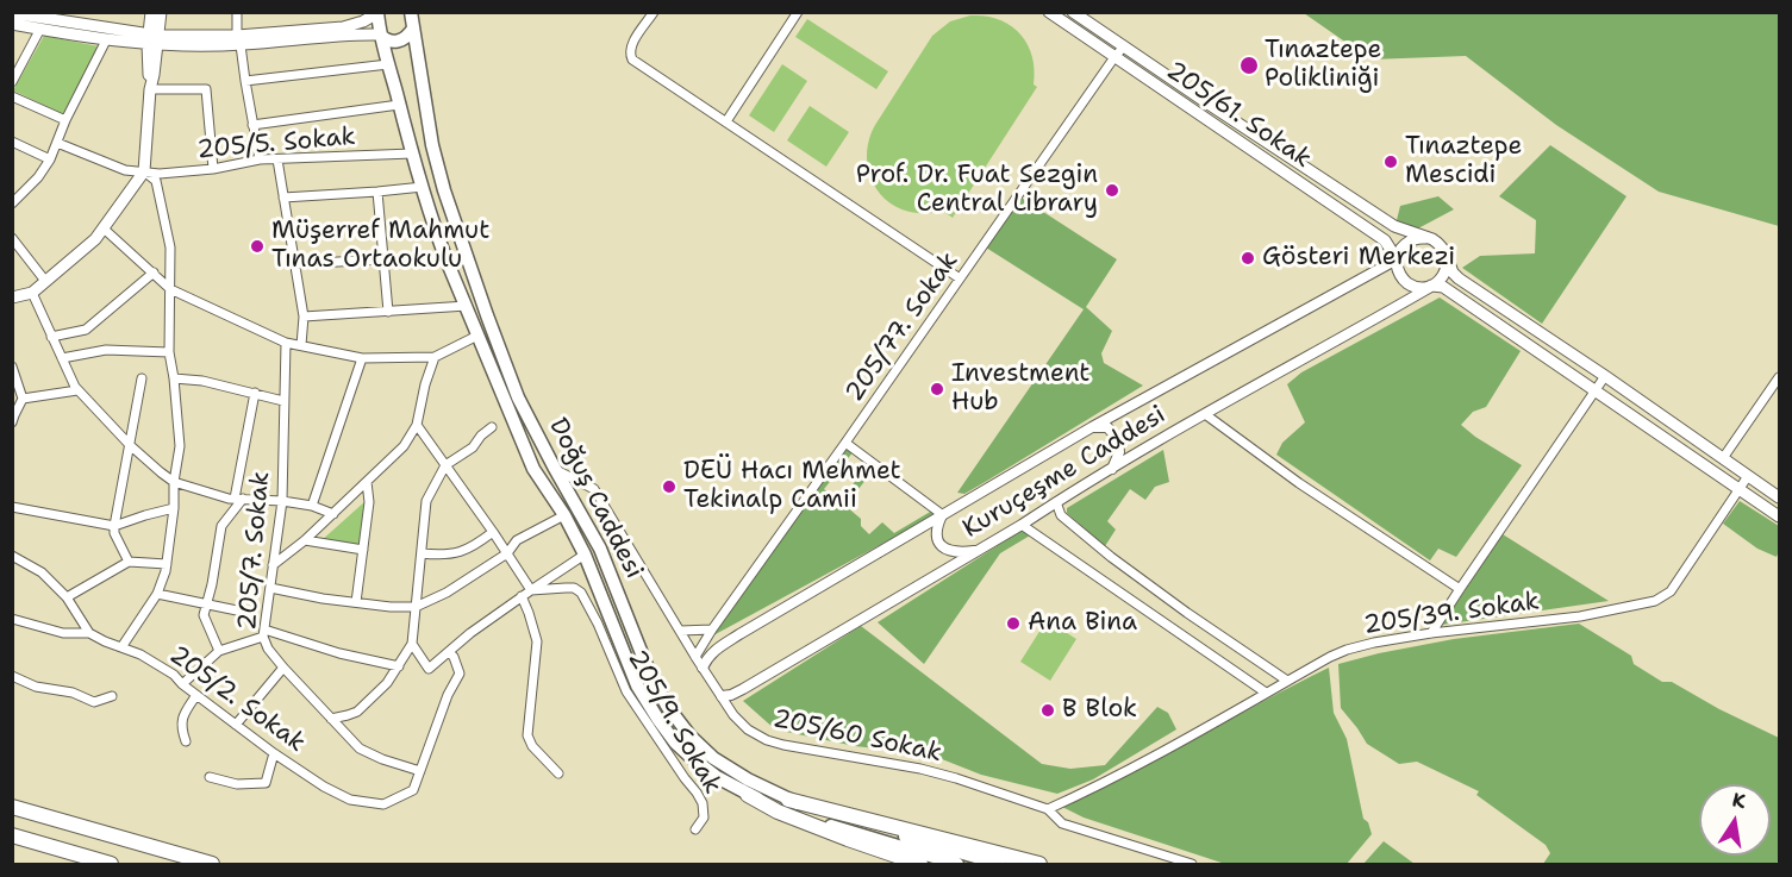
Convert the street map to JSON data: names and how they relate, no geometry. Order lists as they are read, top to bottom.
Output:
{
  "streets": {
    "main road": ["205/61. Sokak", "Doğuş Caddesi"],
    "street": [
      "205/5. Sokak",
      "205/77. Sokak",
      "Kuruçeşme Caddesi",
      "205/7. Sokak",
      "205/39. Sokak",
      "205/2. Sokak",
      "205/9. Sokak",
      "205/60 Sokak"
    ]
  },
  "crossings": [
    ["205/61. Sokak", "205/77. Sokak"],
    ["205/61. Sokak", "Kuruçeşme Caddesi"],
    ["205/5. Sokak", "Doğuş Caddesi"],
    ["205/77. Sokak", "205/60 Sokak"],
    ["Kuruçeşme Caddesi", "205/60 Sokak"],
    ["Doğuş Caddesi", "205/60 Sokak"],
    ["205/7. Sokak", "205/2. Sokak"],
    ["205/39. Sokak", "205/60 Sokak"]
  ],
  "places": [
    "Tınaztepe Polikliniği",
    "Tınaztepe Mescidi",
    "Prof. Dr. Fuat Sezgin Central Library",
    "Müşerref Mahmut Tınas Ortaokulu",
    "Gösteri Merkezi",
    "Investment Hub",
    "DEÜ Hacı Mehmet Tekinalp Camii",
    "Ana Bina",
    "B Blok"
  ],
  "north": "top"
}
